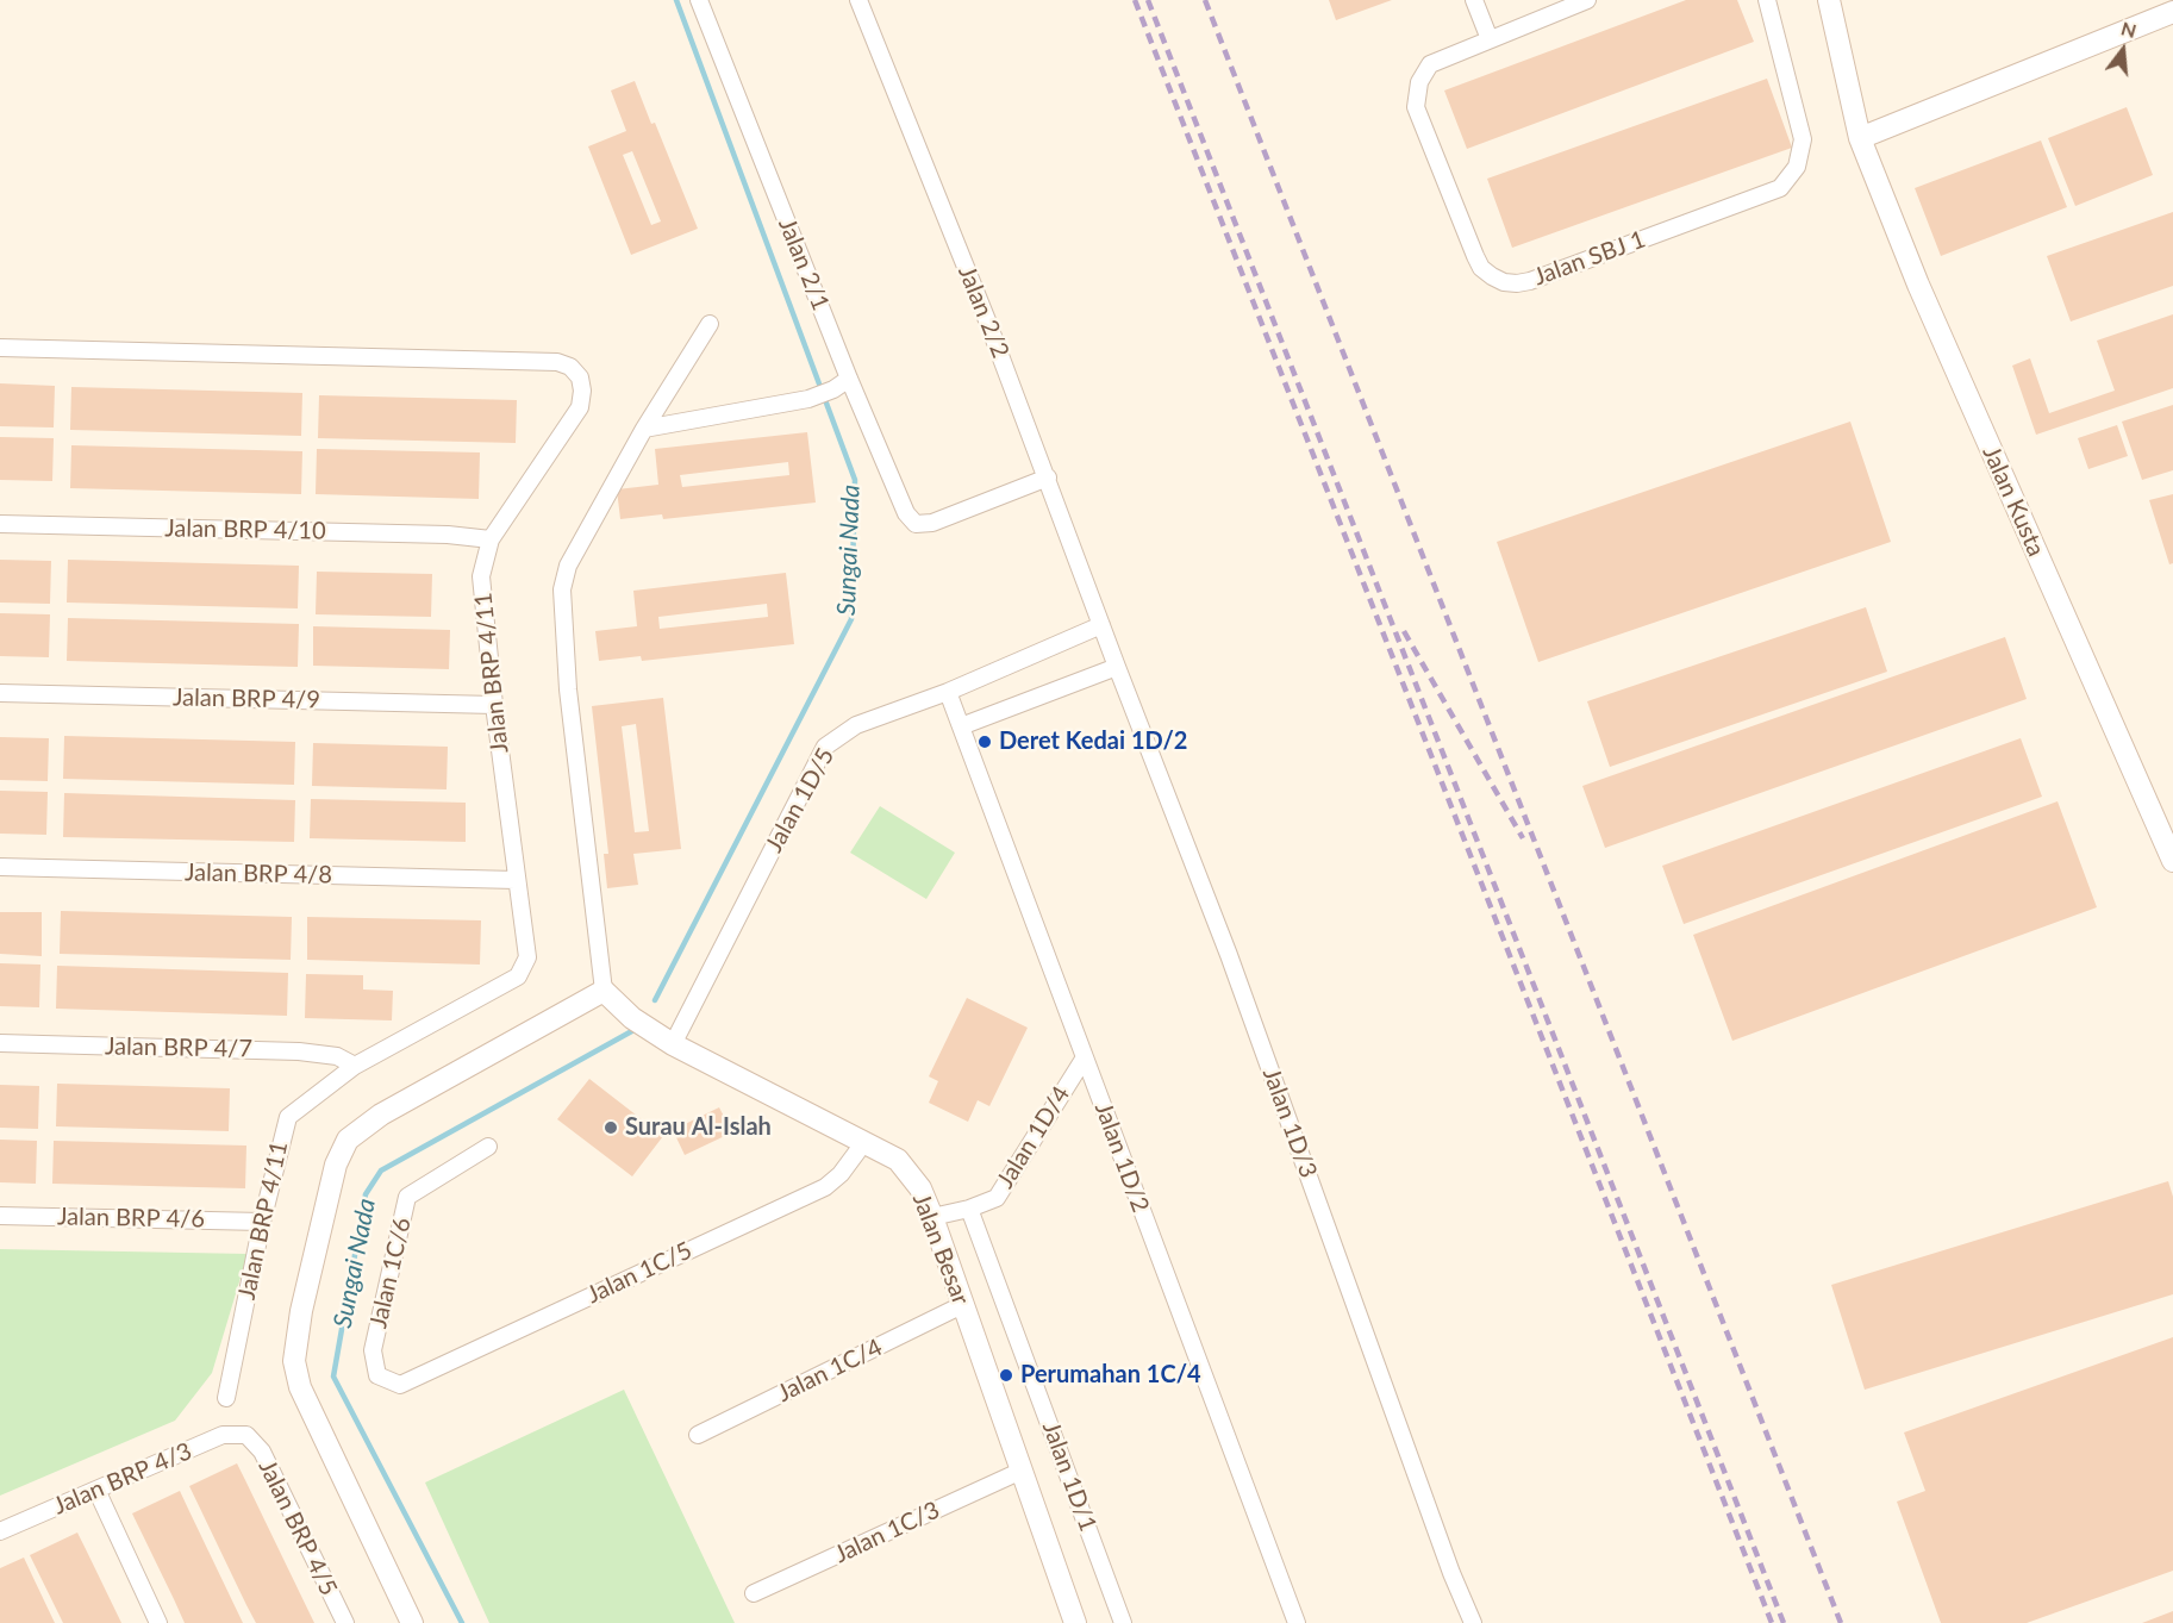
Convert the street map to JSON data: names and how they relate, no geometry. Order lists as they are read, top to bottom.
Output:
{
  "streets": {
    "street": [
      "Jalan SBJ 1",
      "Jalan 2/1",
      "Jalan 2/2",
      "Jalan Kusta",
      "Jalan BRP 4/10",
      "Jalan BRP 4/11",
      "Jalan BRP 4/9",
      "Jalan 1D/5",
      "Jalan BRP 4/8",
      "Jalan BRP 4/7",
      "Jalan 1D/3",
      "Jalan 1D/4",
      "Jalan 1D/2",
      "Jalan BRP 4/6",
      "Jalan Besar",
      "Jalan 1C/6",
      "Jalan 1C/5",
      "Jalan 1C/4",
      "Jalan 1D/1",
      "Jalan BRP 4/3",
      "Jalan BRP 4/5",
      "Jalan 1C/3"
    ]
  },
  "crossings": [
    ["Jalan 2/1", "Jalan 2/2"],
    ["Jalan 2/2", "Jalan 1D/5"],
    ["Jalan 2/2", "Jalan 1D/3"],
    ["Jalan BRP 4/10", "Jalan BRP 4/11"],
    ["Jalan BRP 4/11", "Jalan BRP 4/9"],
    ["Jalan BRP 4/11", "Jalan BRP 4/8"],
    ["Jalan BRP 4/11", "Jalan BRP 4/7"],
    ["Jalan BRP 4/11", "Jalan BRP 4/6"],
    ["Jalan 1D/5", "Jalan 1D/3"],
    ["Jalan 1D/5", "Jalan 1D/2"],
    ["Jalan 1D/5", "Jalan Besar"],
    ["Jalan 1D/4", "Jalan 1D/2"],
    ["Jalan 1D/4", "Jalan Besar"],
    ["Jalan 1D/4", "Jalan 1D/1"],
    ["Jalan Besar", "Jalan 1C/5"],
    ["Jalan Besar", "Jalan 1C/4"],
    ["Jalan Besar", "Jalan 1C/3"],
    ["Jalan 1C/6", "Jalan 1C/5"],
    ["Jalan BRP 4/3", "Jalan BRP 4/5"]
  ],
  "water": ["Sungai Nada"],
  "places": ["Deret Kedai 1D/2", "Surau Al-Islah", "Perumahan 1C/4"],
  "north": "top"
}
